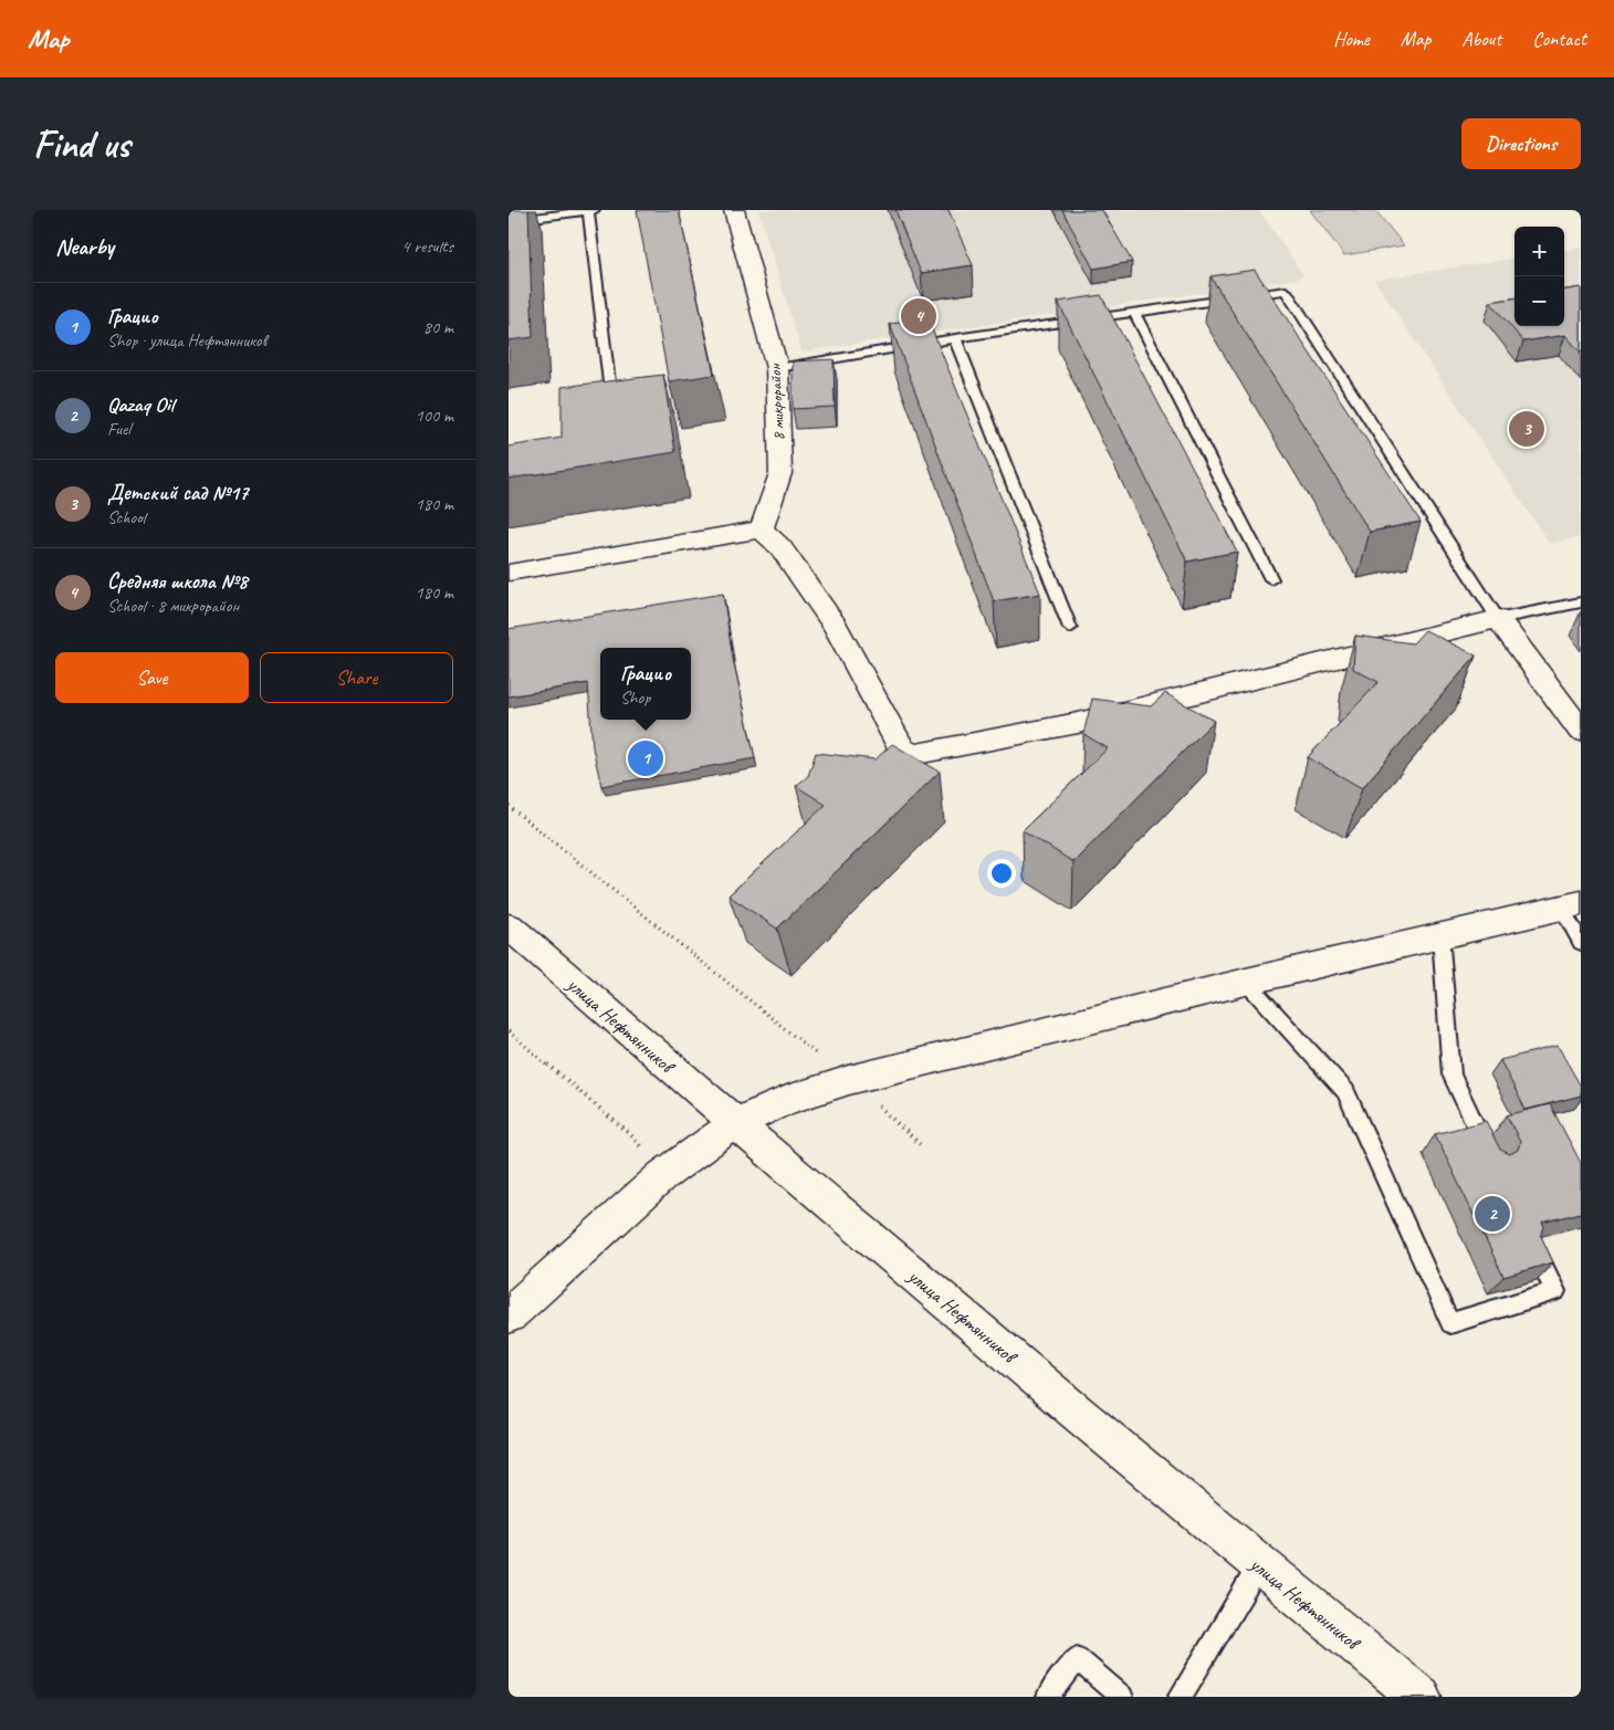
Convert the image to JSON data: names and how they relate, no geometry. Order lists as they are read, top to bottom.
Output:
{
  "streets": {
    "street": ["8 микрорайон", "улица Нефтянников"]
  },
  "page": {
    "header": "Map",
    "nav": [
      "Home",
      "Map",
      "About",
      "Contact"
    ],
    "buttons": [
      "Directions",
      ["Save", "Share"]
    ],
    "title": "Find us",
    "heading": ["Nearby", "4 results"],
    "map_buttons": ["+", "−"],
    "list": [
      {
        "mark": "1",
        "name": "Грацио",
        "note": "Shop · улица Нефтянников",
        "value": "80 m"
      },
      {
        "mark": "2",
        "name": "Qazaq Oil",
        "note": "Fuel",
        "value": "100 m"
      },
      {
        "mark": "3",
        "name": "Детский сад №17",
        "note": "School",
        "value": "180 m"
      },
      {
        "mark": "4",
        "name": "Средняя школа №8",
        "note": "School · 8 микрорайон",
        "value": "180 m"
      }
    ],
    "pins": [
      "4",
      "3",
      "1",
      "2"
    ],
    "popup": ["Грацио", "Shop"]
  }
}
